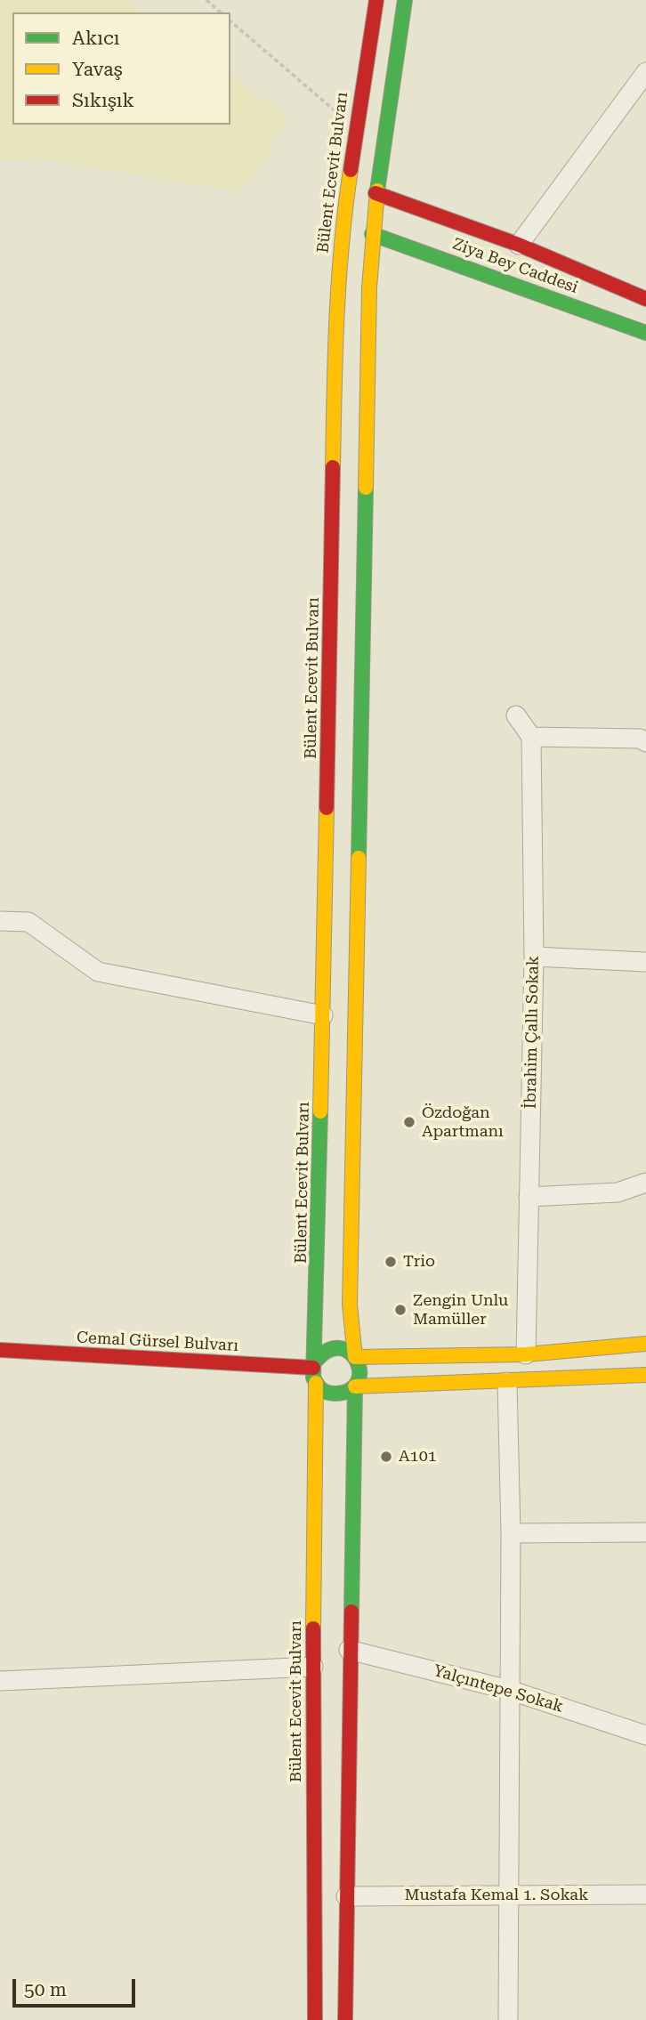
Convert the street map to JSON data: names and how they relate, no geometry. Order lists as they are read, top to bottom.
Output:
{
  "streets": {
    "main road": ["Bülent Ecevit Bulvarı", "Ziya Bey Caddesi", "Cemal Gürsel Bulvarı"],
    "street": ["İbrahim Çallı Sokak", "Yalçıntepe Sokak", "Mustafa Kemal 1. Sokak"]
  },
  "crossings": [
    ["Bülent Ecevit Bulvarı", "Cemal Gürsel Bulvarı"]
  ],
  "places": [
    "Özdoğan Apartmanı",
    "Trio",
    "Zengin Unlu Mamüller",
    "A101"
  ],
  "legend": ["Akıcı", "Yavaş", "Sıkışık"],
  "scale_bar": "50 m"
}
